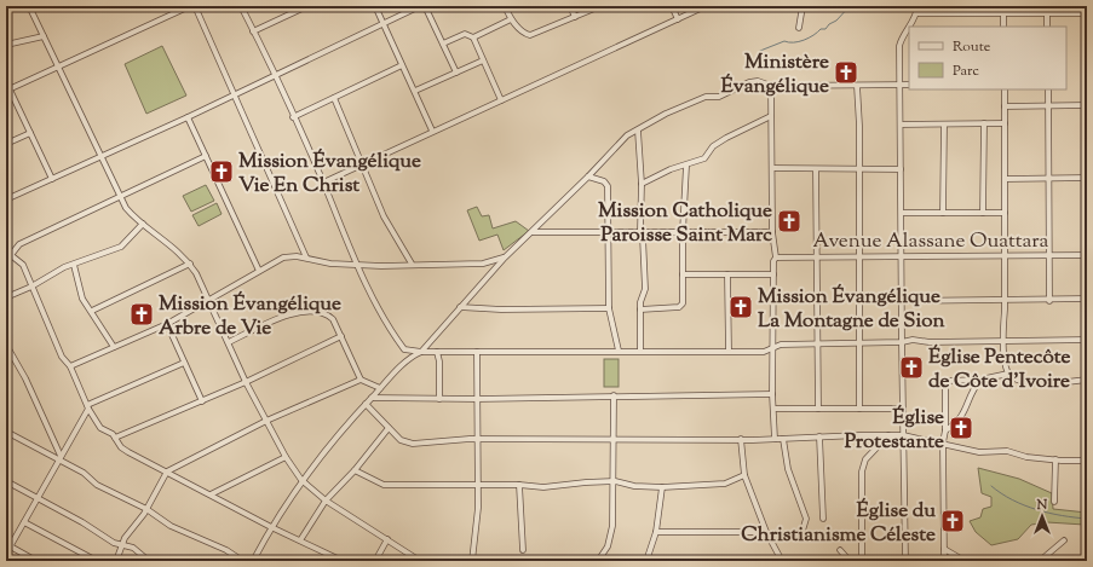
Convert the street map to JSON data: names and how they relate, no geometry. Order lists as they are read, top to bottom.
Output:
{
  "streets": {
    "street": ["Avenue Alassane Ouattara"]
  },
  "places": {
    "church": [
      "Ministère Évangélique",
      "Mission Évangélique Vie En Christ",
      "Mission Catholique Paroisse Saint Marc",
      "Mission Évangélique La Montagne de Sion",
      "Mission Évangélique Arbre de Vie",
      "Église Pentecôte de Côte d'Ivoire",
      "Église Protestante",
      "Église du Christianisme Céleste"
    ]
  },
  "legend": ["Route", "Parc"],
  "north": "top"
}
